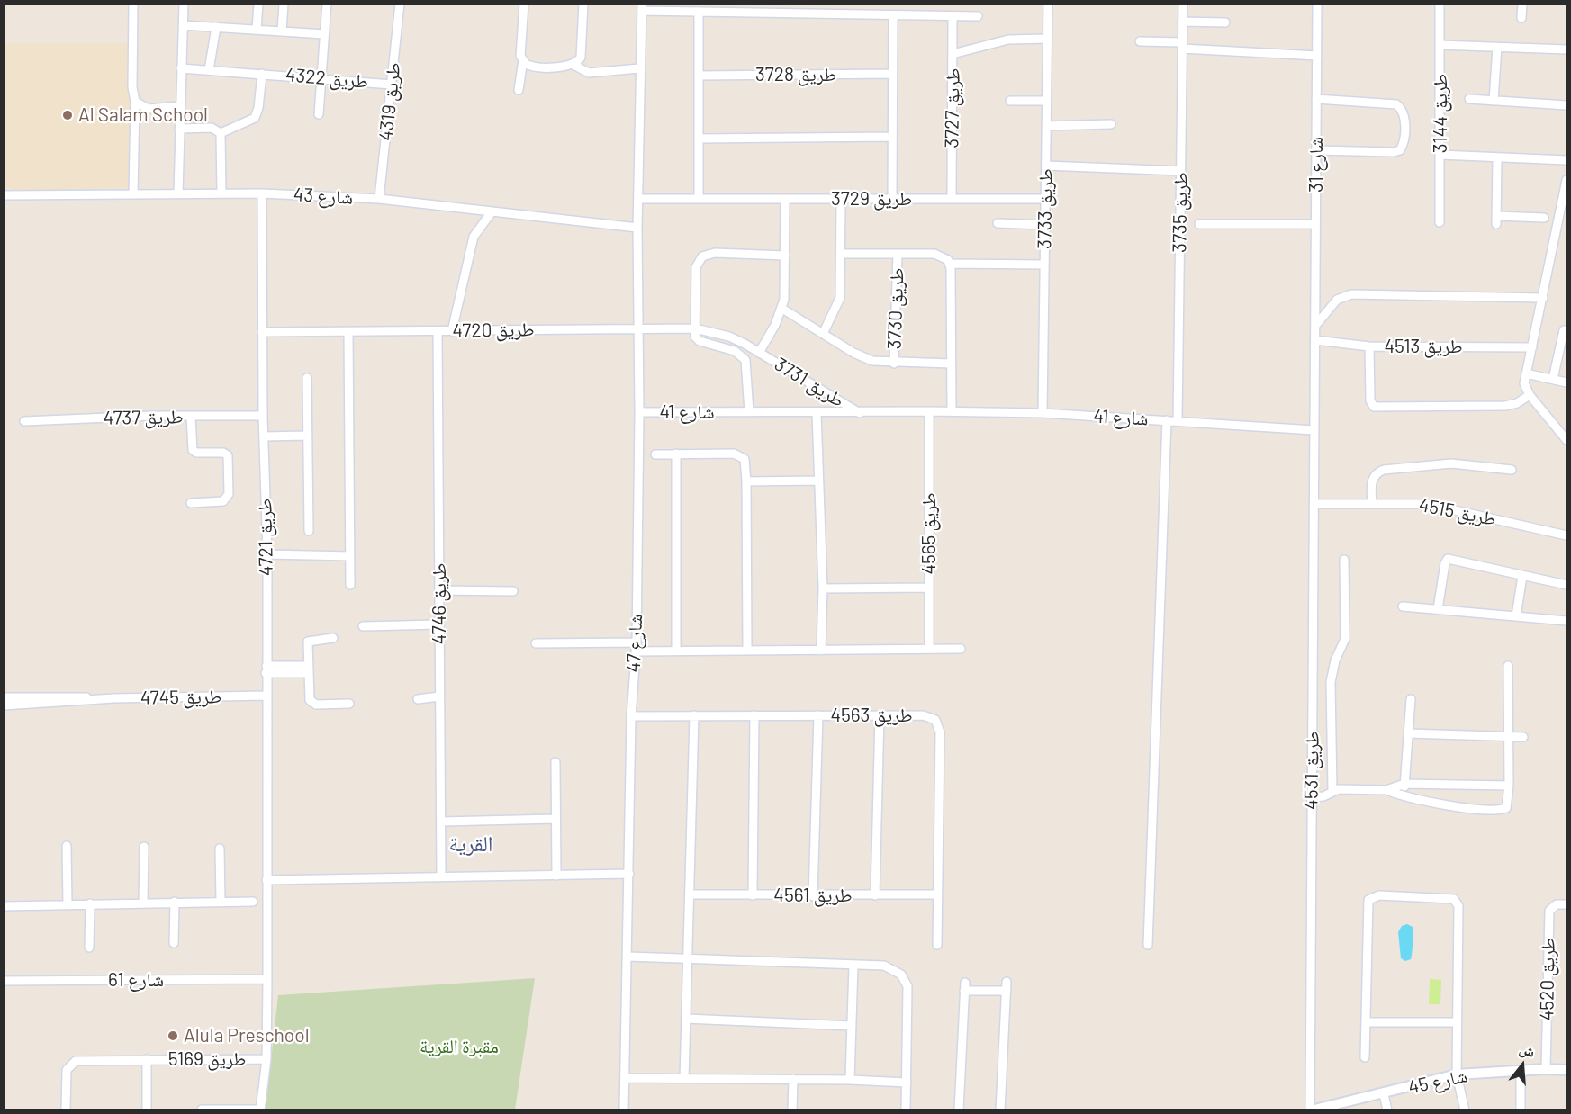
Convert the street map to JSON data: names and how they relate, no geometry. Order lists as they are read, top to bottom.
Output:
{
  "streets": {
    "street": [
      "طريق 3728",
      "طريق 4322",
      "طريق 4319",
      "طريق 3727",
      "طريق 3144",
      "شارع 31",
      "شارع 43",
      "طريق 3729",
      "طريق 3733",
      "طريق 3735",
      "طريق 3730",
      "طريق 4720",
      "طريق 4513",
      "طريق 3731",
      "شارع 41",
      "طريق 4737",
      "طريق 4515",
      "طريق 4565",
      "طريق 4721",
      "طريق 4746",
      "شارع 47",
      "طريق 4745",
      "طريق 4563",
      "طريق 4531",
      "طريق 4561",
      "طريق 4520",
      "شارع 61",
      "طريق 5169",
      "شارع 45"
    ]
  },
  "crossings": [
    ["طريق 4322", "طريق 4319"],
    ["طريق 4319", "شارع 43"],
    ["طريق 3727", "طريق 3729"],
    ["شارع 31", "طريق 4513"],
    ["شارع 31", "شارع 41"],
    ["شارع 31", "طريق 4531"],
    ["شارع 43", "طريق 4721"],
    ["طريق 3729", "طريق 3733"],
    ["طريق 3729", "طريق 3731"],
    ["طريق 3733", "شارع 41"],
    ["طريق 3735", "شارع 41"],
    ["طريق 3730", "طريق 3731"],
    ["طريق 4720", "طريق 3731"],
    ["طريق 4720", "طريق 4721"],
    ["طريق 4720", "طريق 4746"],
    ["طريق 3731", "شارع 41"],
    ["شارع 41", "طريق 4565"],
    ["شارع 41", "شارع 47"],
    ["شارع 41", "طريق 4531"],
    ["طريق 4737", "طريق 4721"],
    ["طريق 4515", "طريق 4531"],
    ["طريق 4721", "طريق 4745"],
    ["شارع 47", "طريق 4563"],
    ["طريق 4563", "طريق 4561"],
    ["طريق 4531", "شارع 45"],
    ["طريق 4520", "شارع 45"]
  ],
  "districts": ["القرية"],
  "parks": ["مقبرة القرية"],
  "places": ["Al Salam School", "Alula Preschool"],
  "north": "top"
}
